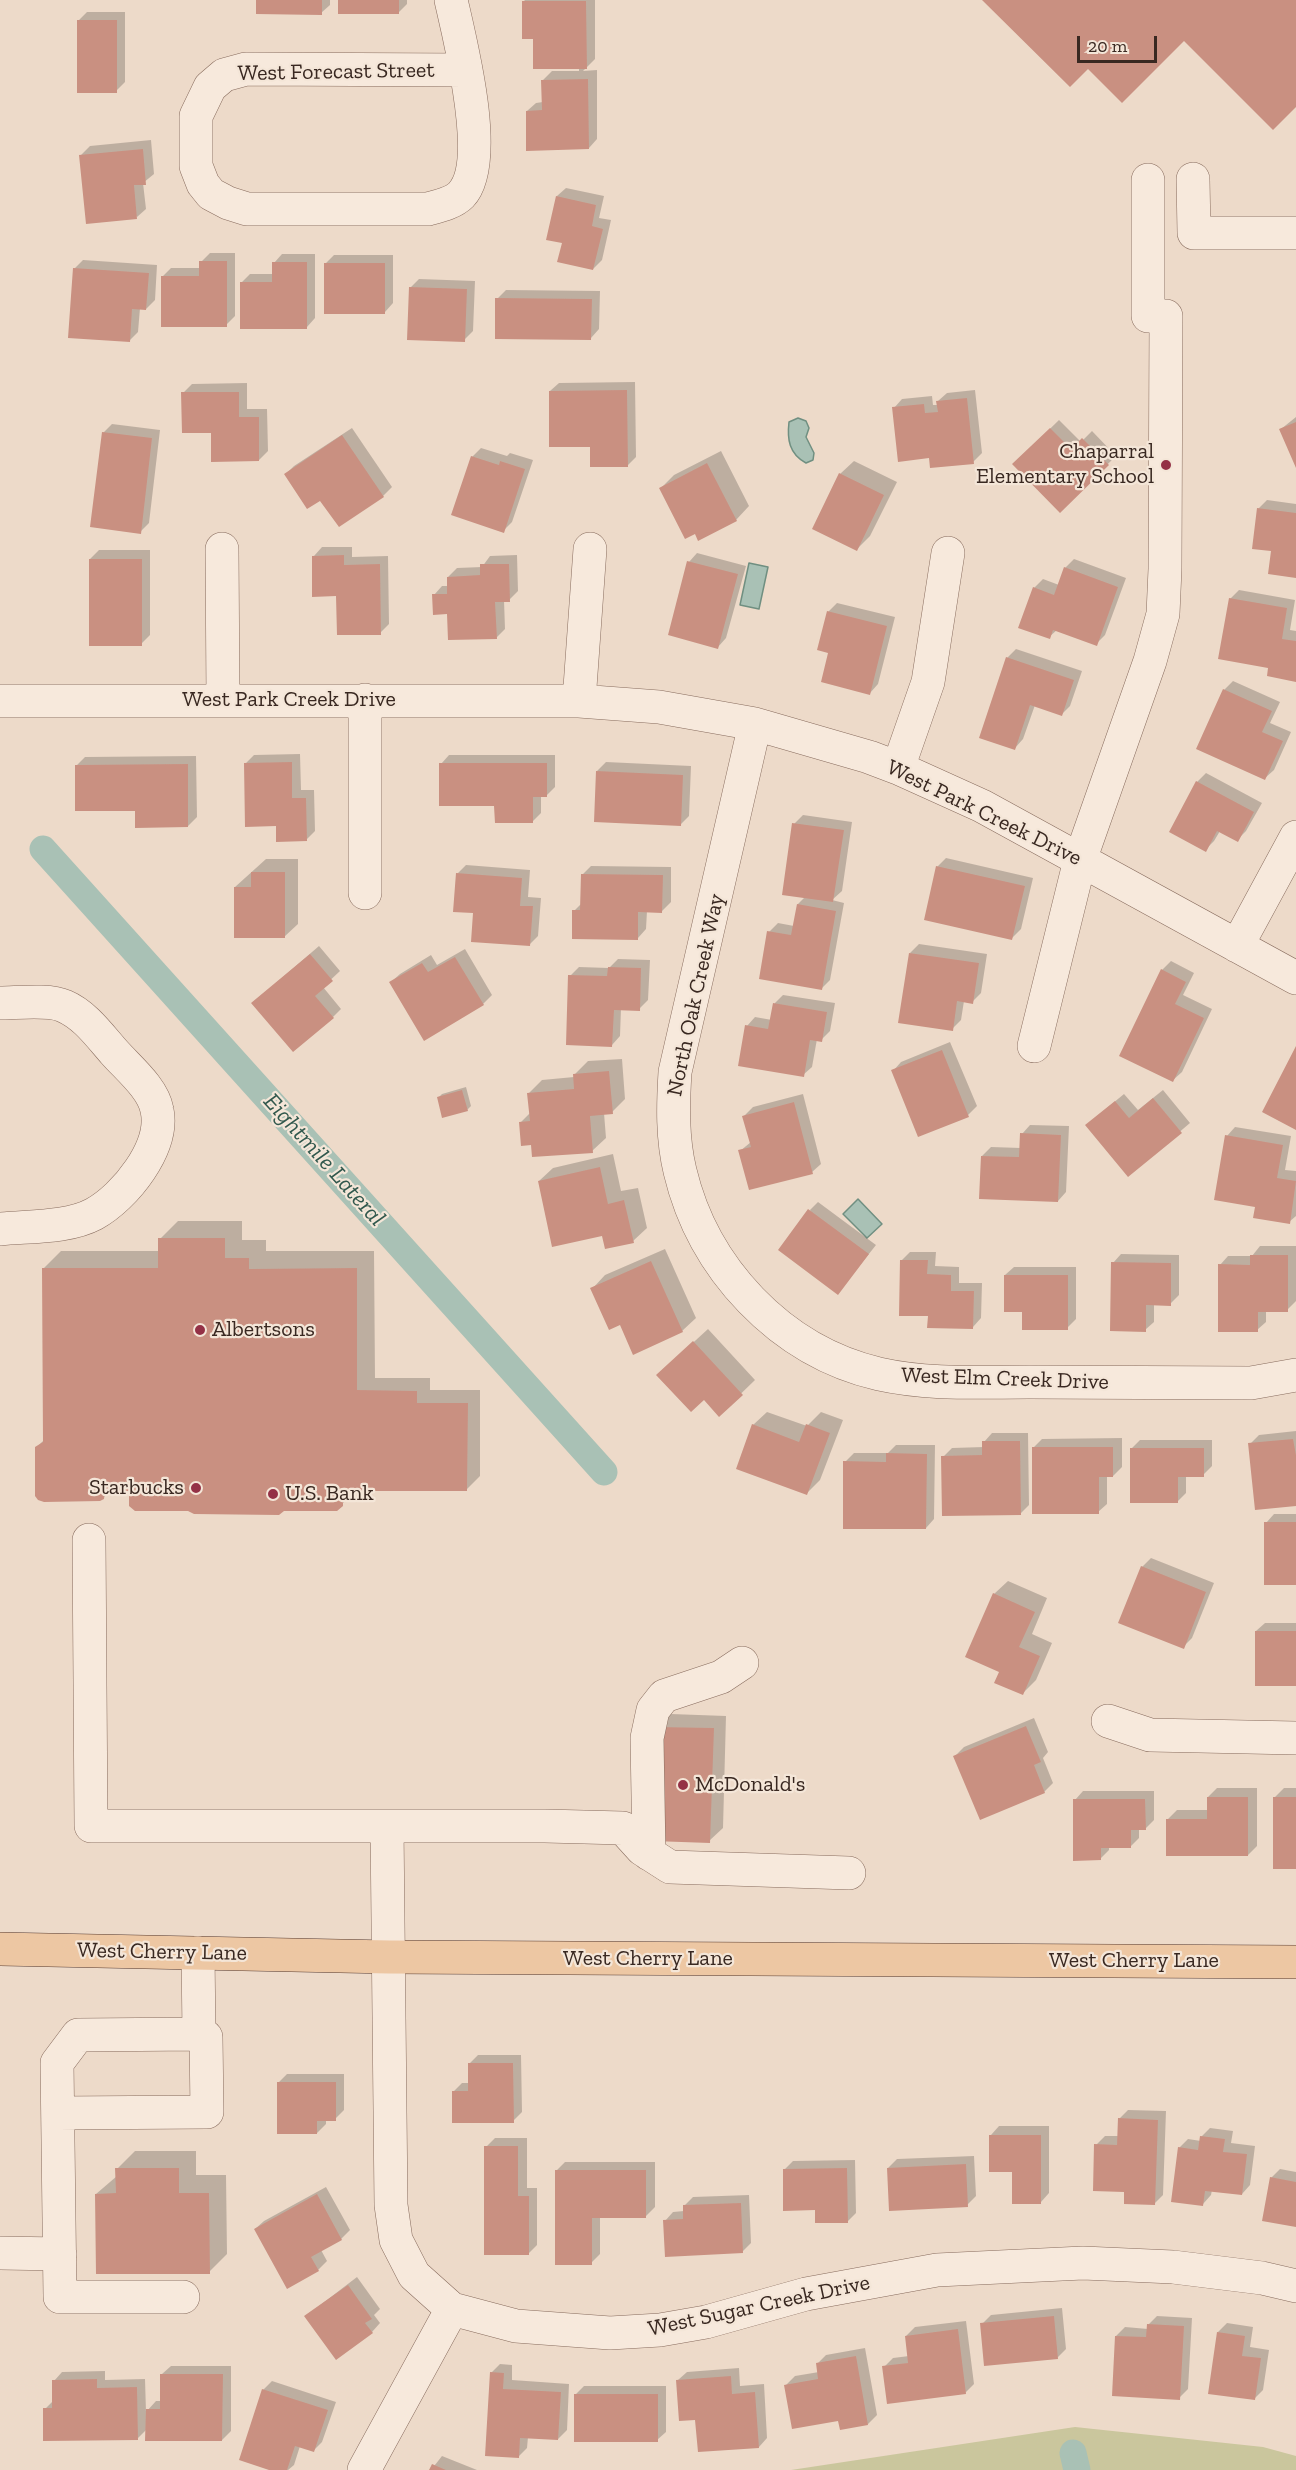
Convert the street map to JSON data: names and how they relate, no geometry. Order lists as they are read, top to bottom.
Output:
{
  "streets": {
    "main road": ["West Cherry Lane"],
    "street": [
      "West Forecast Street",
      "West Park Creek Drive",
      "North Oak Creek Way",
      "West Elm Creek Drive",
      "West Sugar Creek Drive"
    ]
  },
  "crossings": [
    ["West Park Creek Drive", "North Oak Creek Way"],
    ["North Oak Creek Way", "West Elm Creek Drive"],
    ["West Cherry Lane", "West Sugar Creek Drive"]
  ],
  "water": ["Eightmile Lateral"],
  "places": [
    "Chaparral Elementary School",
    "Albertsons",
    "Starbucks",
    "U.S. Bank",
    "McDonald's"
  ],
  "scale_bar": "20 m"
}
